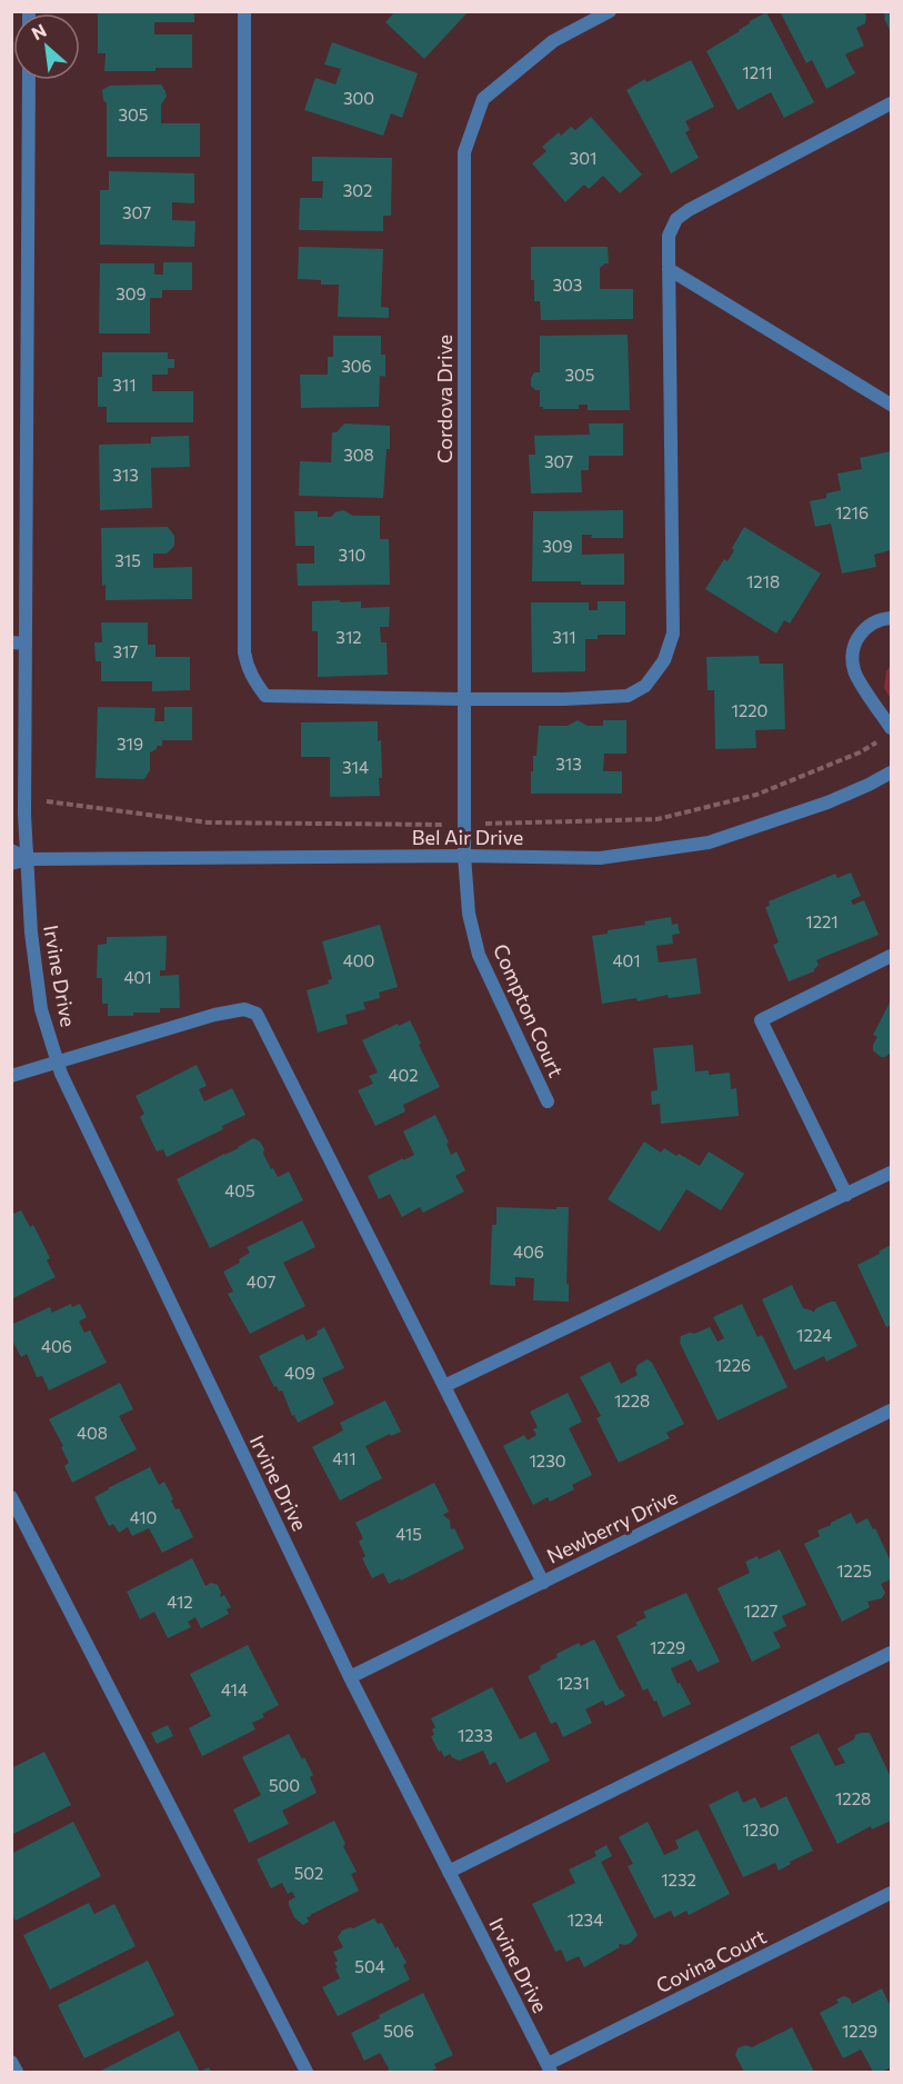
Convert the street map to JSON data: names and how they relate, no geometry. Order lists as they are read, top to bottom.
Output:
{
  "streets": {
    "street": [
      "Cordova Drive",
      "Bel Air Drive",
      "Irvine Drive",
      "Compton Court",
      "Newberry Drive",
      "Covina Court"
    ]
  },
  "crossings": [
    ["Cordova Drive", "Bel Air Drive"],
    ["Cordova Drive", "Compton Court"],
    ["Bel Air Drive", "Irvine Drive"],
    ["Bel Air Drive", "Compton Court"],
    ["Irvine Drive", "Newberry Drive"],
    ["Irvine Drive", "Covina Court"]
  ],
  "house_numbers": [
    "1211",
    "300",
    "305",
    "301",
    "302",
    "307",
    "303",
    "309",
    "306",
    "305",
    "311",
    "308",
    "307",
    "313",
    "1216",
    "309",
    "310",
    "315",
    "1218",
    "312",
    "311",
    "317",
    "1220",
    "319",
    "313",
    "314",
    "1221",
    "400",
    "401",
    "401",
    "402",
    "405",
    "406",
    "407",
    "1224",
    "406",
    "1226",
    "409",
    "1228",
    "408",
    "411",
    "1230",
    "410",
    "415",
    "1225",
    "412",
    "1227",
    "1229",
    "1231",
    "414",
    "1233",
    "500",
    "1228",
    "1230",
    "502",
    "1232",
    "1234",
    "504",
    "506",
    "1229"
  ],
  "north": "top left"
}
